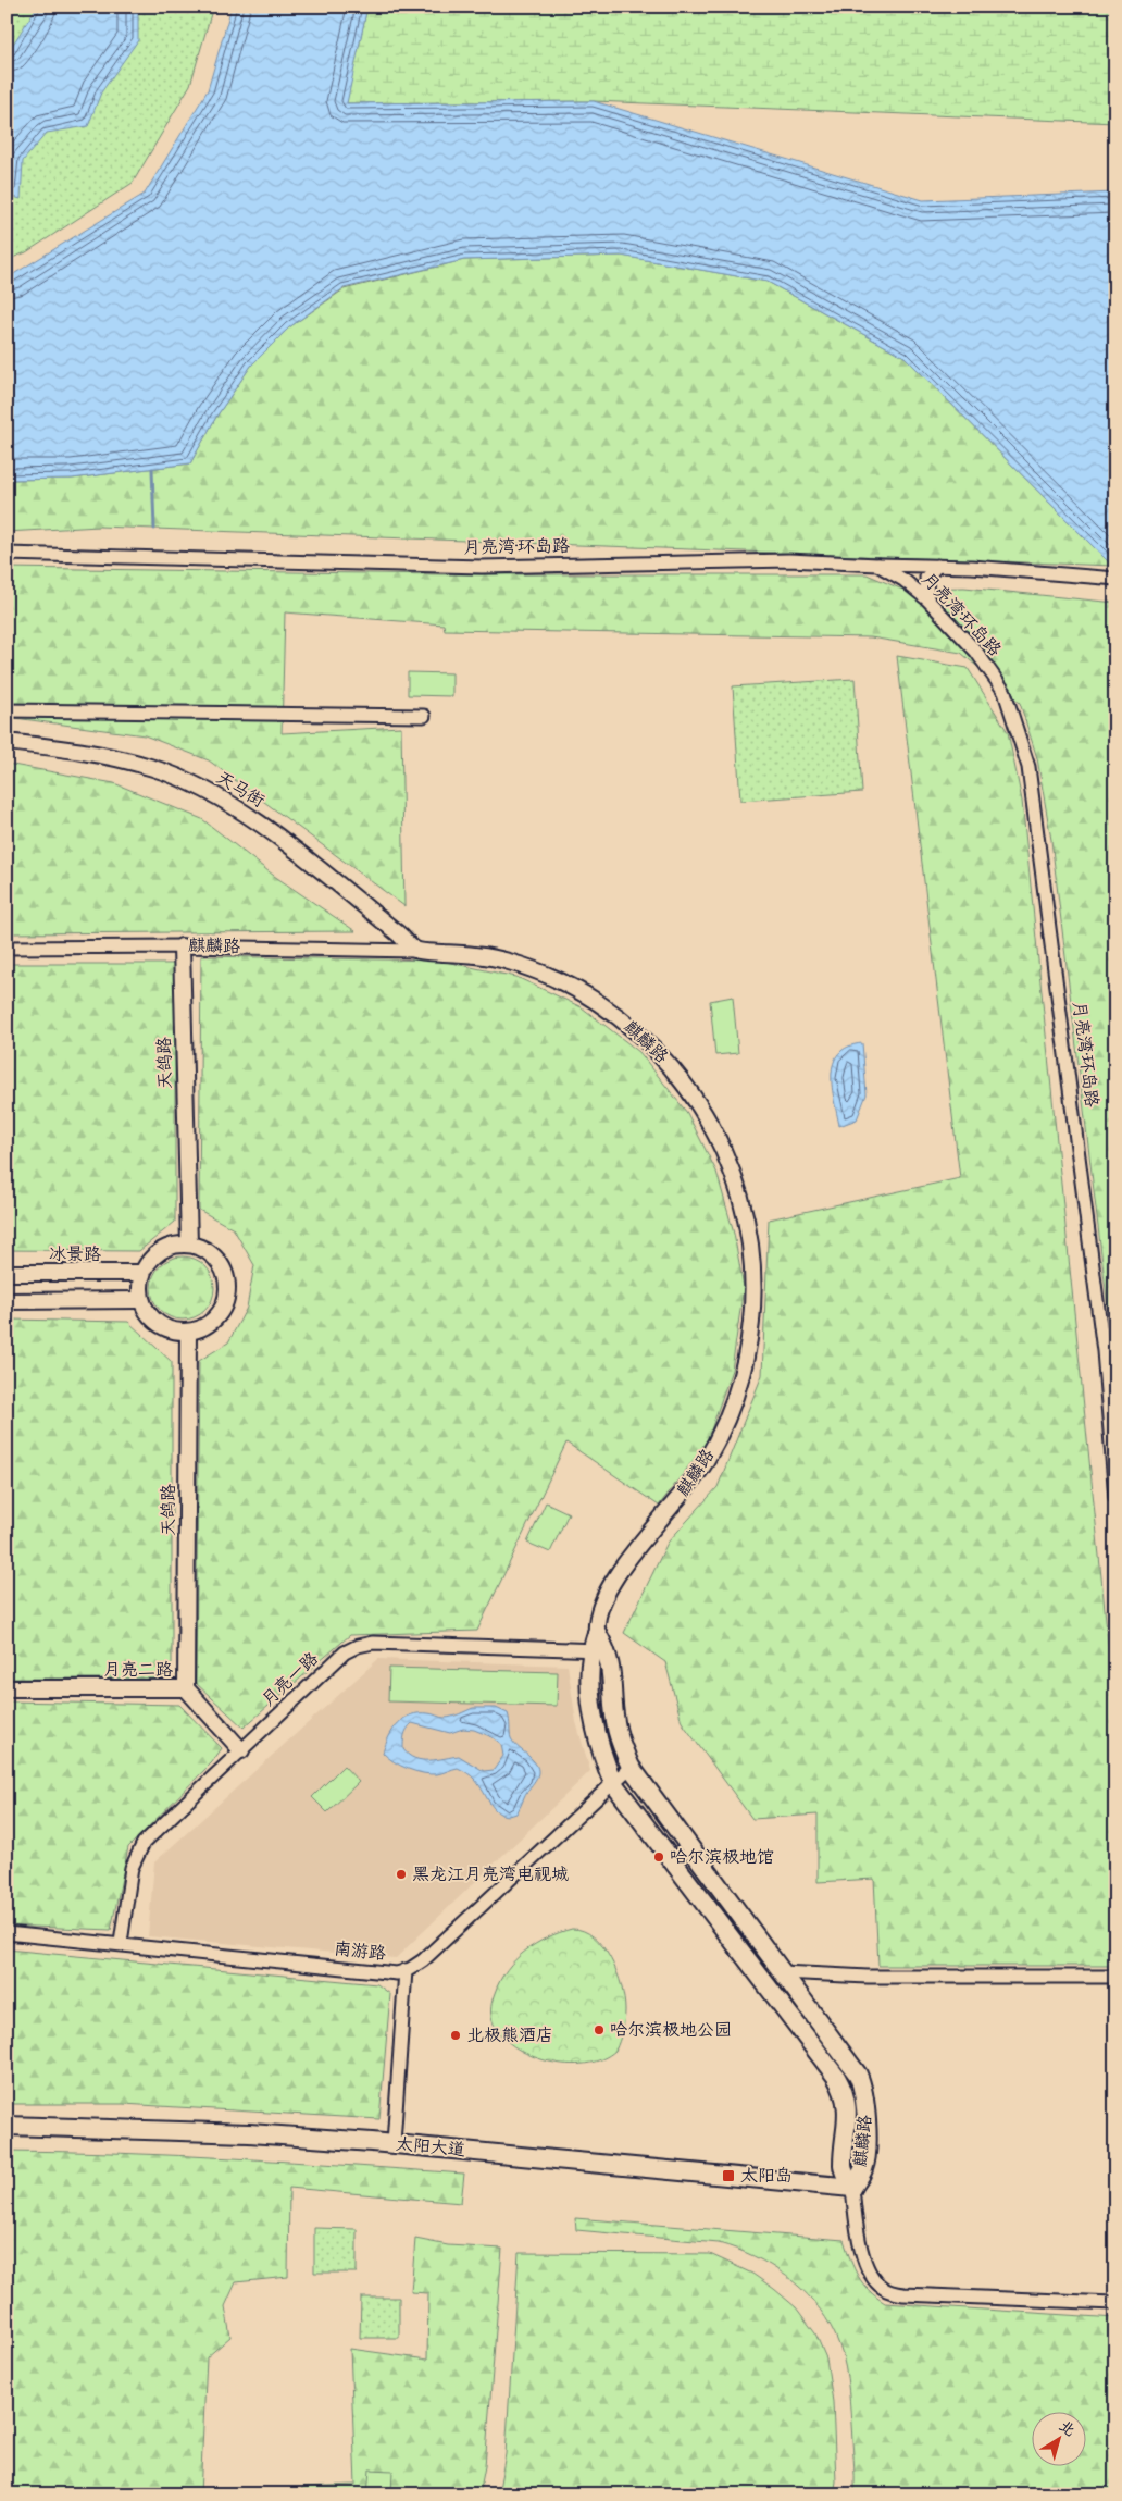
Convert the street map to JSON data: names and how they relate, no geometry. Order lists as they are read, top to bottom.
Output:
{
  "streets": {
    "main road": ["麒麟路", "太阳大道"],
    "street": [
      "月亮湾·环岛路",
      "天马街",
      "天鸽路",
      "冰景路",
      "月亮二路",
      "月亮一路",
      "南游路"
    ]
  },
  "crossings": [
    ["天马街", "麒麟路"],
    ["麒麟路", "天鸽路"],
    ["麒麟路", "月亮一路"],
    ["麒麟路", "南游路"],
    ["麒麟路", "太阳大道"],
    ["天鸽路", "冰景路"],
    ["天鸽路", "月亮二路"],
    ["月亮二路", "月亮一路"],
    ["月亮一路", "南游路"]
  ],
  "places": {
    "other": [
      "哈尔滨极地馆",
      "黑龙江月亮湾电视城",
      "哈尔滨极地公园",
      "北极熊酒店"
    ],
    "transit": ["太阳岛"]
  },
  "north": "top right"
}
